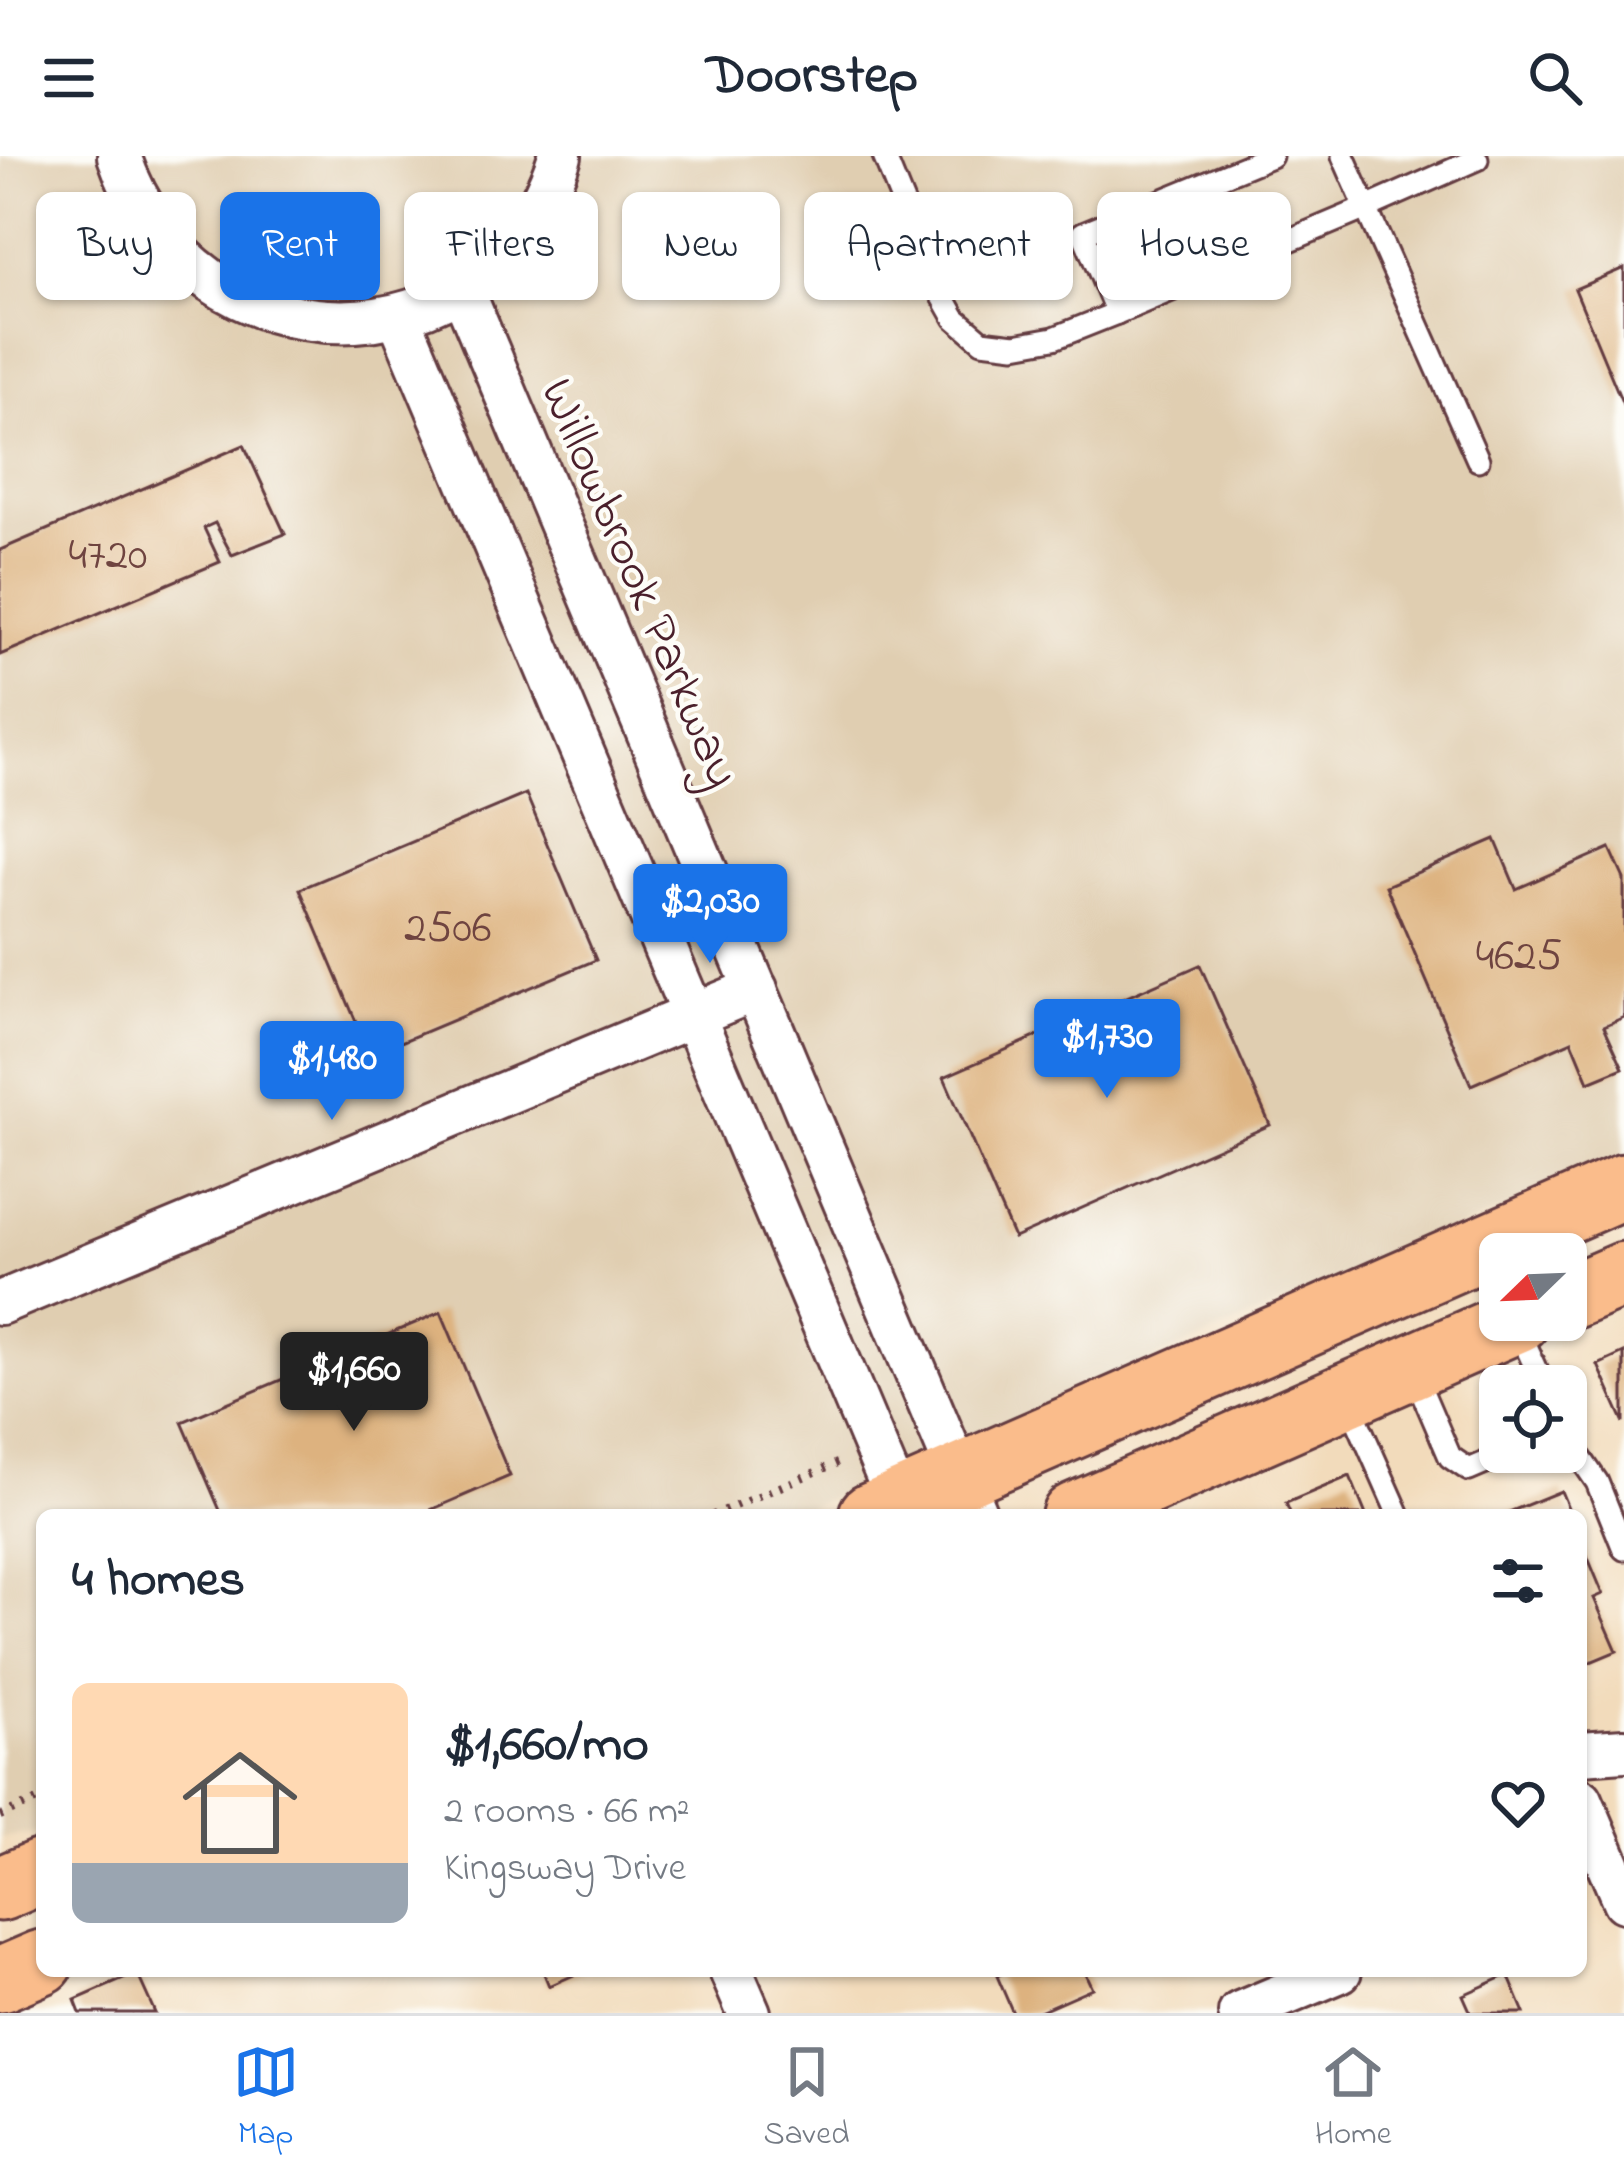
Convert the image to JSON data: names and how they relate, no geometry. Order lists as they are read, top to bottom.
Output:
{
  "streets": {
    "street": ["Willowbrook Parkway"]
  },
  "house_numbers": ["4720", "2506", "4625"],
  "north": "bottom left",
  "page": {
    "header": "Doorstep",
    "chip": [
      "Buy",
      "Rent",
      "Filters",
      "New",
      "Apartment",
      "House"
    ],
    "price": [
      "$2,030",
      "$1,730",
      "$1,480",
      "$1,660"
    ],
    "heading": "4 homes",
    "list": [
      {
        "name": "$1,660/mo",
        "note": "2 rooms · 66 m² · Kingsway Drive"
      }
    ],
    "tabs": ["Map", "Saved", "Home"]
  }
}
